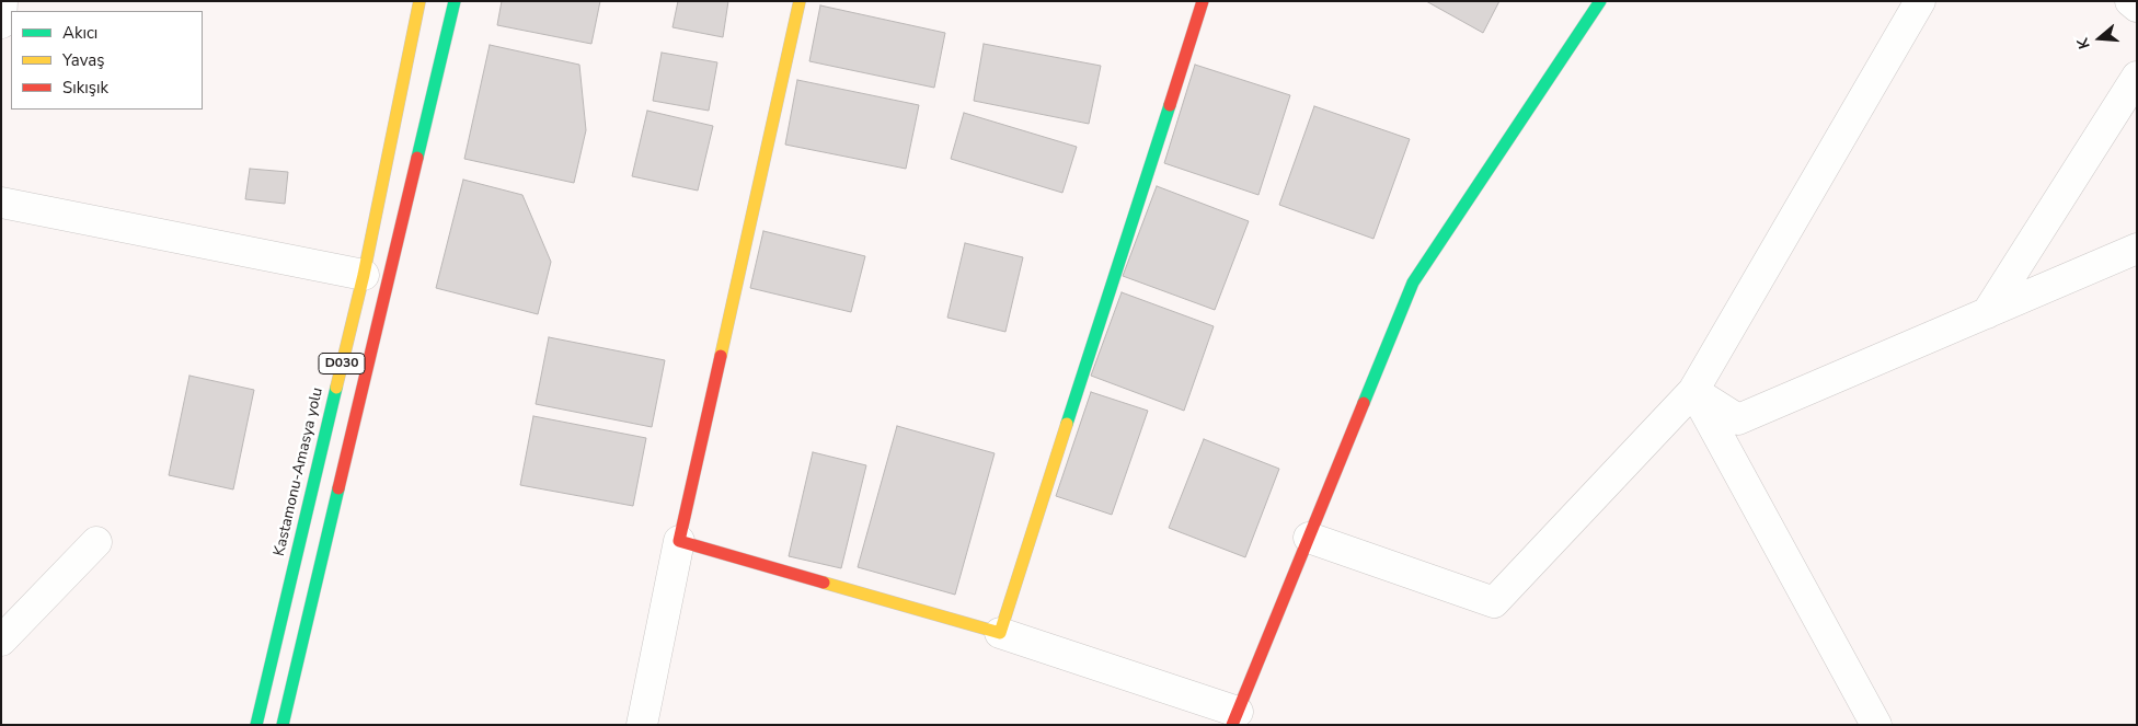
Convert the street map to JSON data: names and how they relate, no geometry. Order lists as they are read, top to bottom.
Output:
{
  "streets": {
    "street": ["D030", "Kastamonu-Amasya yolu"]
  },
  "legend": ["Akıcı", "Yavaş", "Sıkışık"],
  "north": "left"
}
